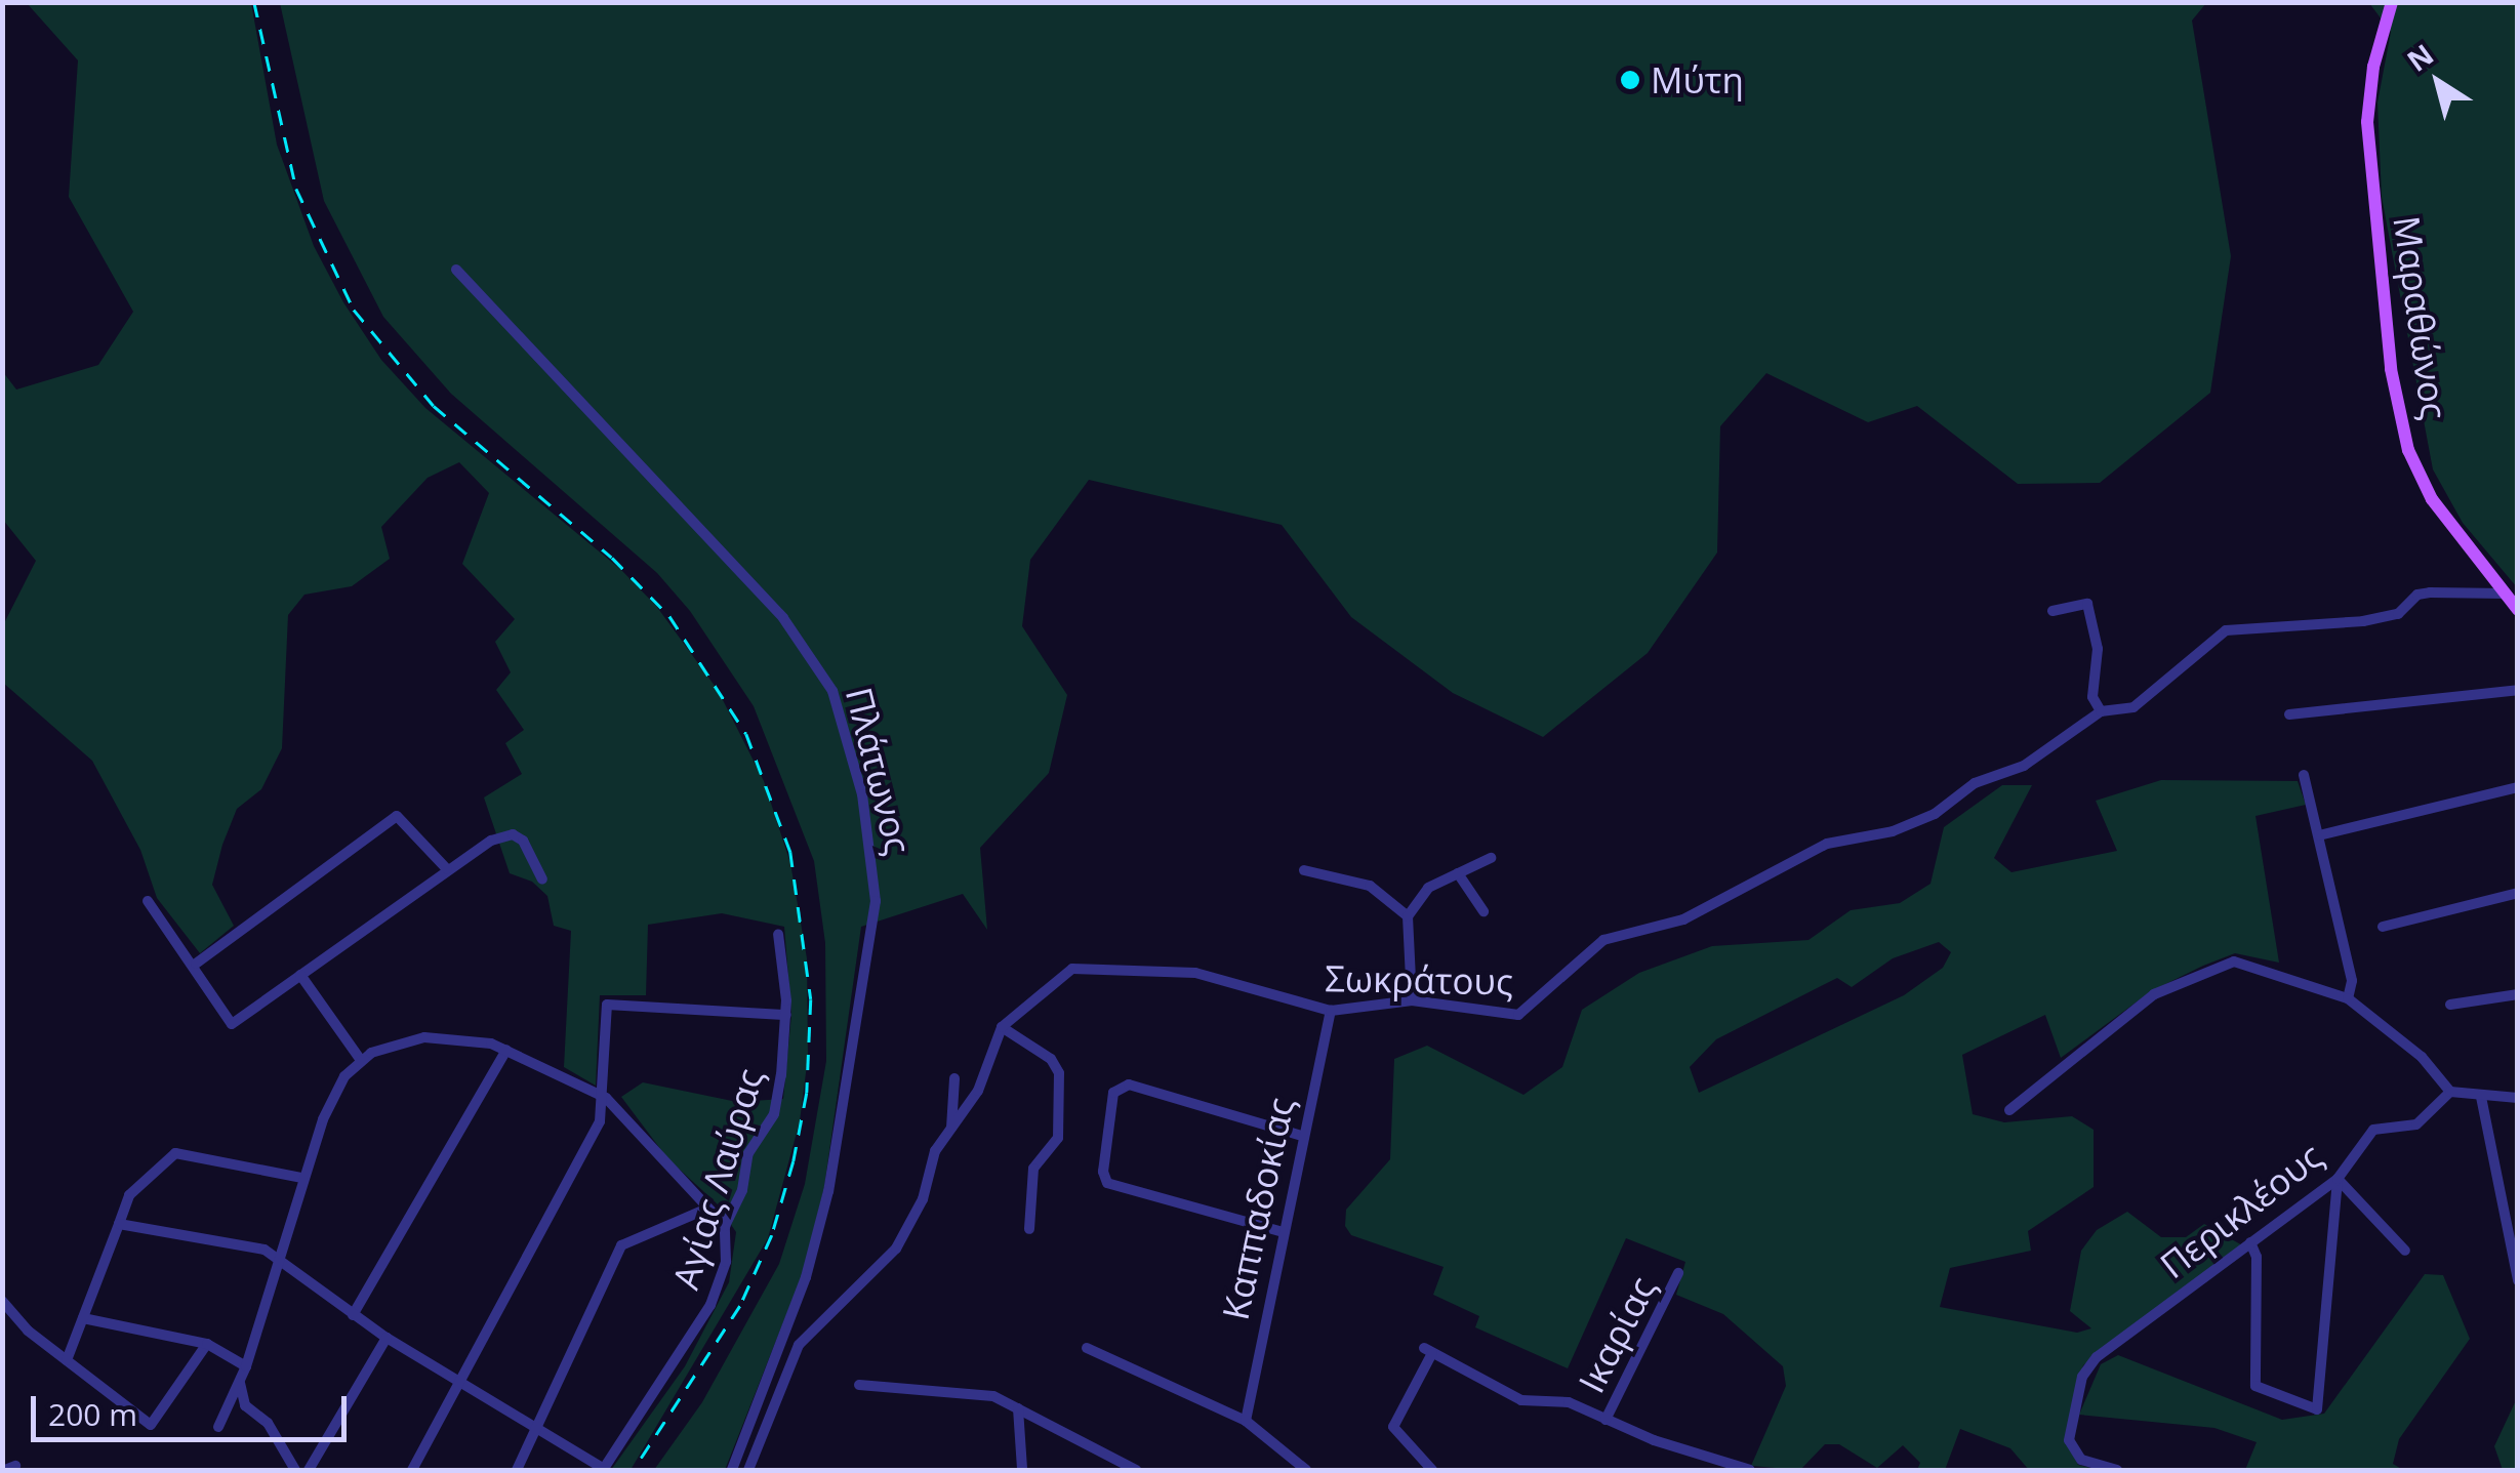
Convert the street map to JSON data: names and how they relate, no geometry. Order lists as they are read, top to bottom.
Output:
{
  "streets": {
    "main road": ["Μαραθώνος"],
    "street": [
      "Πλάτωνος",
      "Σωκράτους",
      "Αγίας Λαύρας",
      "Καππαδοκίας",
      "Περικλέους",
      "Ικαρίας"
    ]
  },
  "crossings": [
    ["Μαραθώνος", "Σωκράτους"],
    ["Σωκράτους", "Καππαδοκίας"]
  ],
  "places": ["Μύτη"],
  "scale_bar": "200 m",
  "north": "top left"
}
